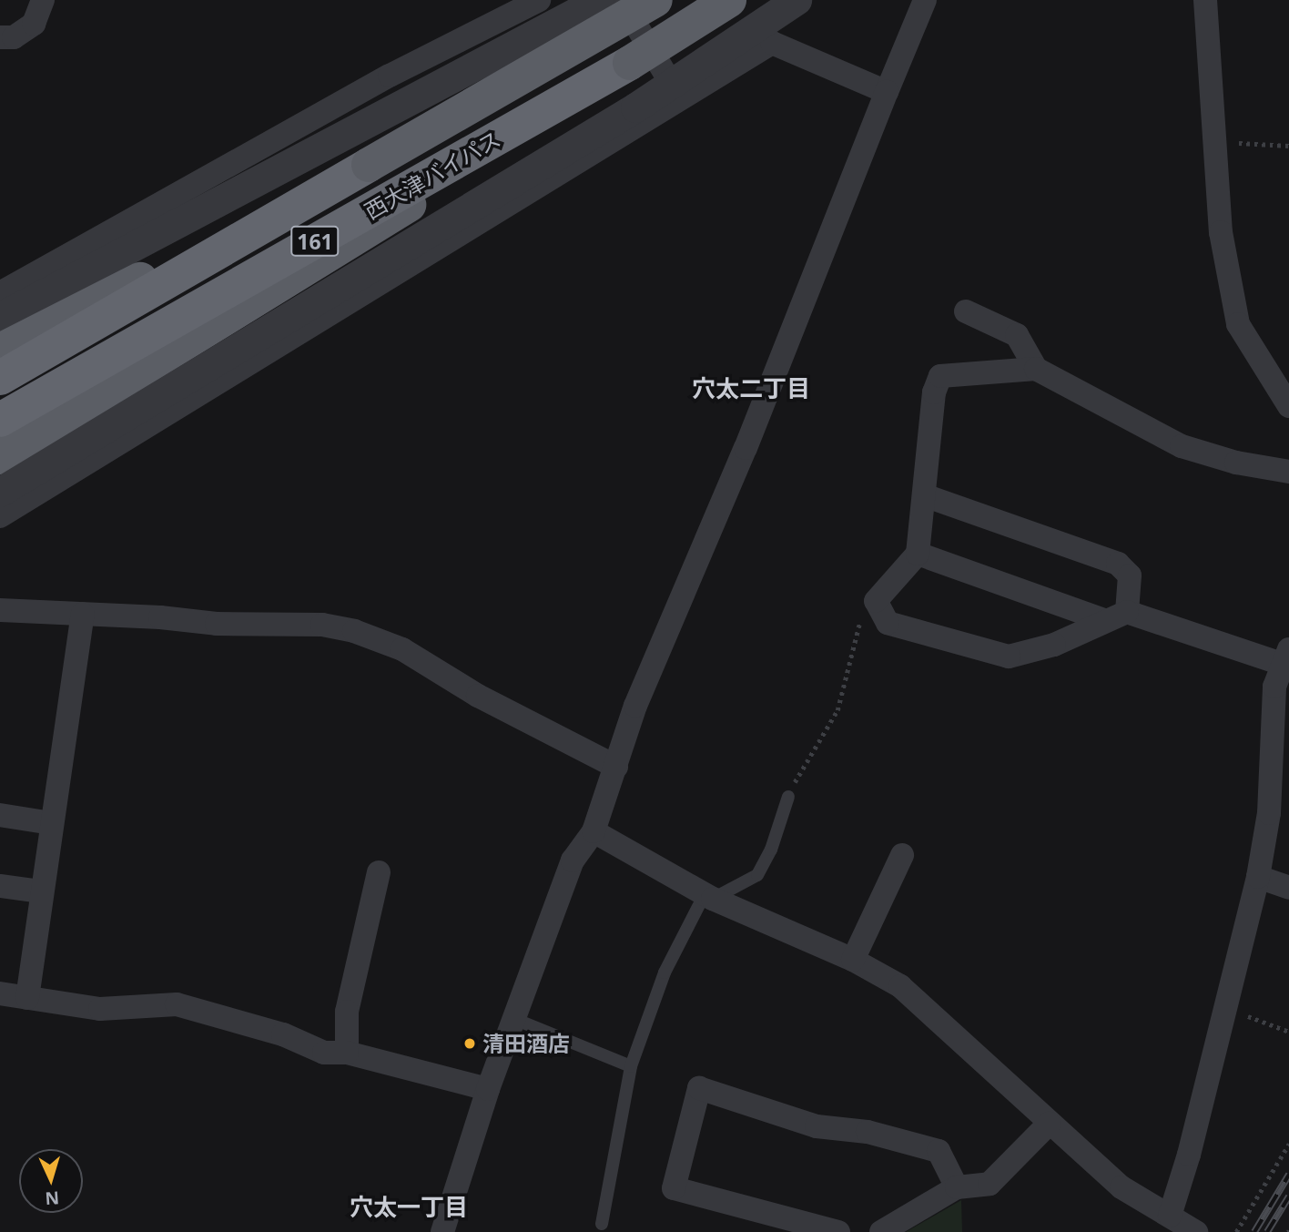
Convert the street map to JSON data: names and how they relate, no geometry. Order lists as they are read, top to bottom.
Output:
{
  "streets": {
    "highway": ["西大津バイパス", "161"]
  },
  "districts": ["穴太二丁目", "穴太一丁目"],
  "places": ["清田酒店"],
  "north": "bottom"
}
